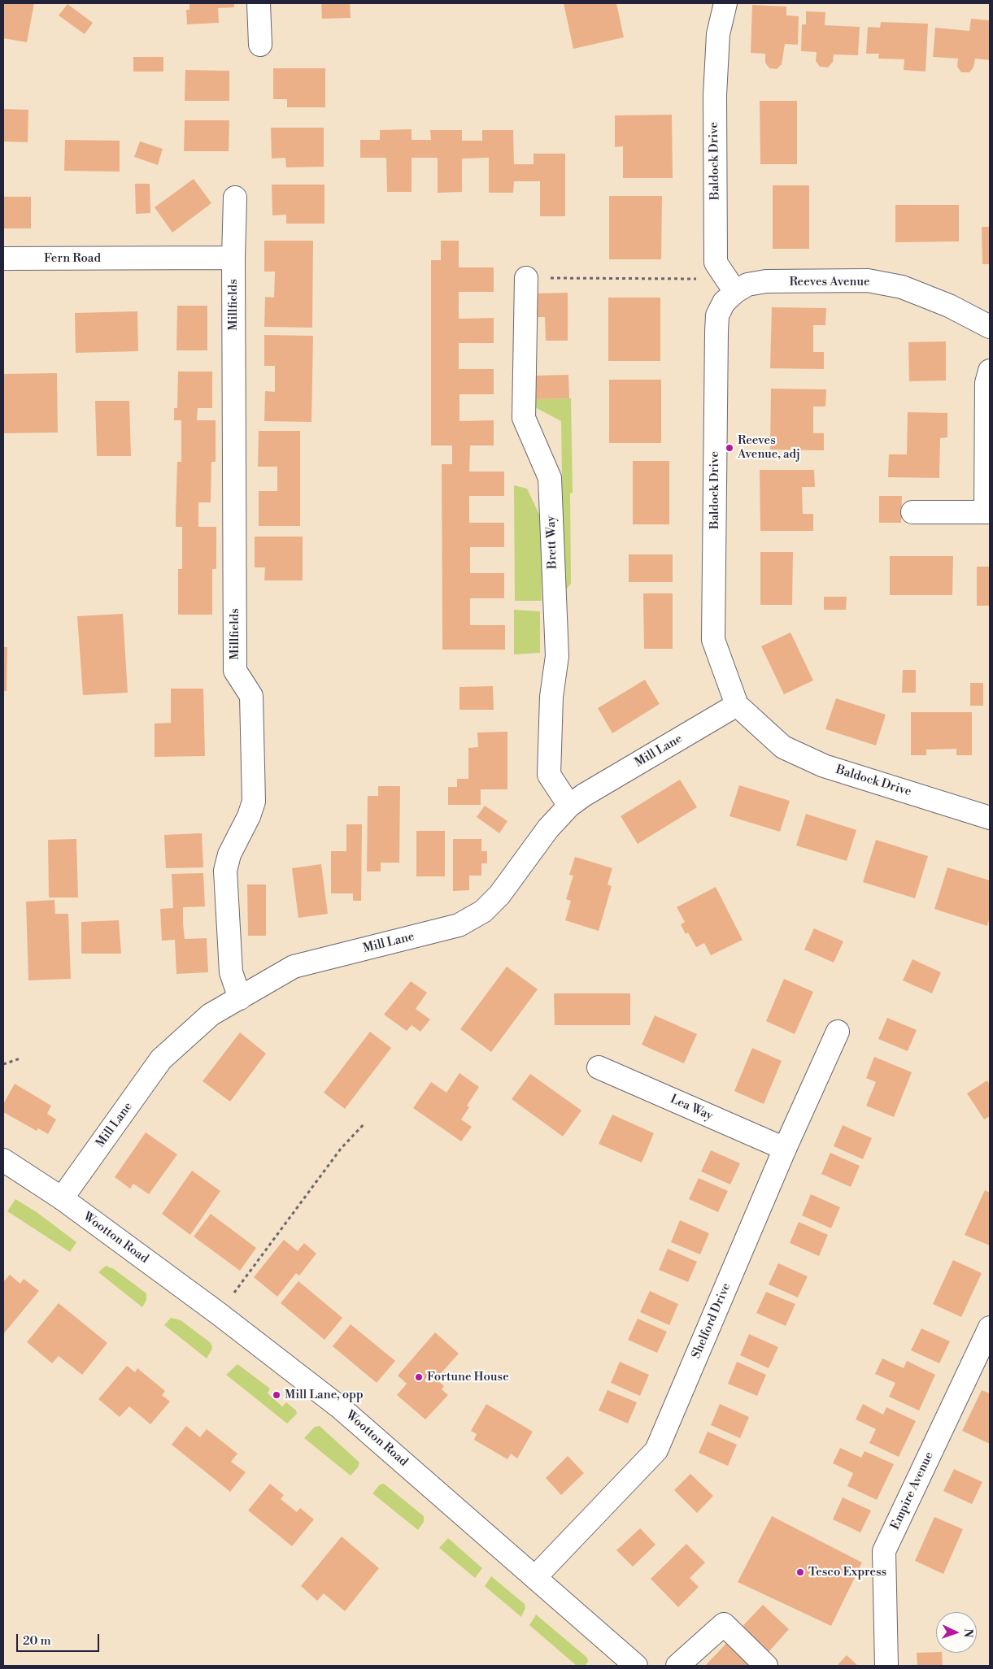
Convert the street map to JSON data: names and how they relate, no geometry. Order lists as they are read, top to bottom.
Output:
{
  "streets": {
    "street": [
      "Baldock Drive",
      "Fern Road",
      "Reeves Avenue",
      "Millfields",
      "Brett Way",
      "Mill Lane",
      "Lea Way",
      "Wootton Road",
      "Shelford Drive",
      "Empire Avenue"
    ]
  },
  "crossings": [
    ["Baldock Drive", "Reeves Avenue"],
    ["Baldock Drive", "Mill Lane"],
    ["Fern Road", "Millfields"],
    ["Millfields", "Mill Lane"],
    ["Brett Way", "Mill Lane"],
    ["Mill Lane", "Wootton Road"],
    ["Lea Way", "Shelford Drive"],
    ["Wootton Road", "Shelford Drive"]
  ],
  "places": [
    "Reeves Avenue, adj",
    "Fortune House",
    "Mill Lane, opp",
    "Tesco Express"
  ],
  "scale_bar": "20 m",
  "north": "right"
}
